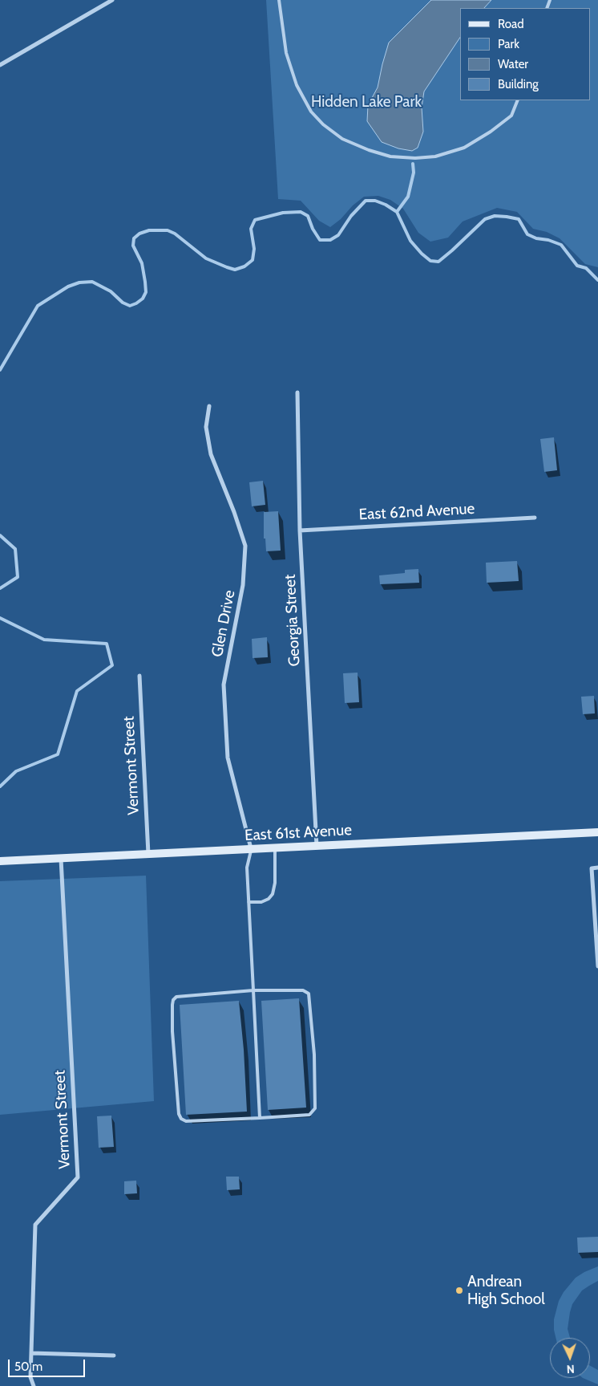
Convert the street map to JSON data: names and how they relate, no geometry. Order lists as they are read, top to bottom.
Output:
{
  "streets": {
    "main road": ["East 61st Avenue"],
    "street": [
      "East 62nd Avenue",
      "Georgia Street",
      "Glen Drive",
      "Vermont Street"
    ]
  },
  "crossings": [
    ["East 62nd Avenue", "Georgia Street"],
    ["Georgia Street", "East 61st Avenue"],
    ["Glen Drive", "East 61st Avenue"],
    ["Vermont Street", "East 61st Avenue"]
  ],
  "parks": ["Hidden Lake Park"],
  "places": ["Andrean High School"],
  "legend": [
    "Road",
    "Park",
    "Water",
    "Building"
  ],
  "scale_bar": "50 m",
  "north": "bottom"
}
